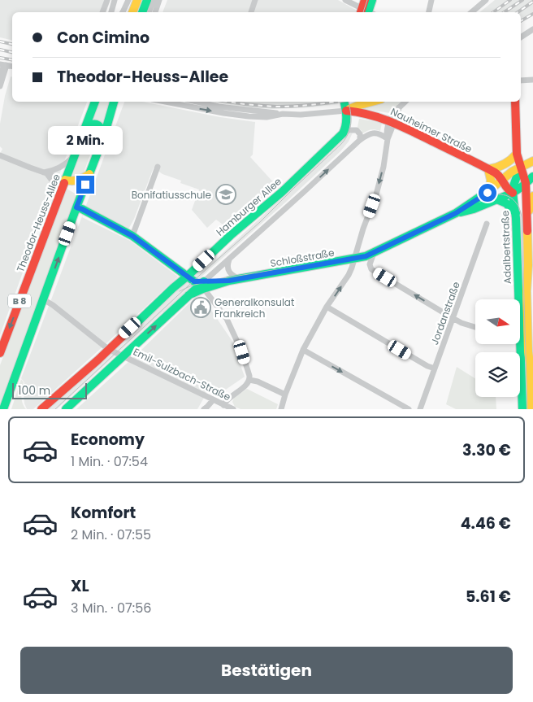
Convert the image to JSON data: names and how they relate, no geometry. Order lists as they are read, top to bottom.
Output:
{
  "streets": {
    "street": [
      "Nauheimer Straße",
      "Hamburger Allee",
      "Theodor-Heuss-Allee",
      "Adalbertstraße",
      "Schloßstraße",
      "B 8",
      "Jordanstraße",
      "Emil-Sulzbach-Straße"
    ]
  },
  "crossings": [
    ["Nauheimer Straße", "Adalbertstraße"],
    ["Nauheimer Straße", "Schloßstraße"],
    ["Hamburger Allee", "Schloßstraße"],
    ["Adalbertstraße", "Schloßstraße"],
    ["Schloßstraße", "Emil-Sulzbach-Straße"],
    ["B 8", "Emil-Sulzbach-Straße"]
  ],
  "places": {
    "school or university": ["Bonifatiusschule"],
    "public building": ["Generalkonsulat Frankreich"]
  },
  "scale_bar": "100 m",
  "north": "right",
  "page": {
    "banner": ["Con Cimino", "Theodor-Heuss-Allee"],
    "bubble": "2 Min.",
    "scale": "100 m",
    "list": [
      {
        "name": "Economy",
        "note": "1 Min. · 07:54",
        "value": "3.30 €"
      },
      {
        "name": "Komfort",
        "note": "2 Min. · 07:55",
        "value": "4.46 €"
      },
      {
        "name": "XL",
        "note": "3 Min. · 07:56",
        "value": "5.61 €"
      }
    ],
    "buttons": "Bestätigen"
  }
}
